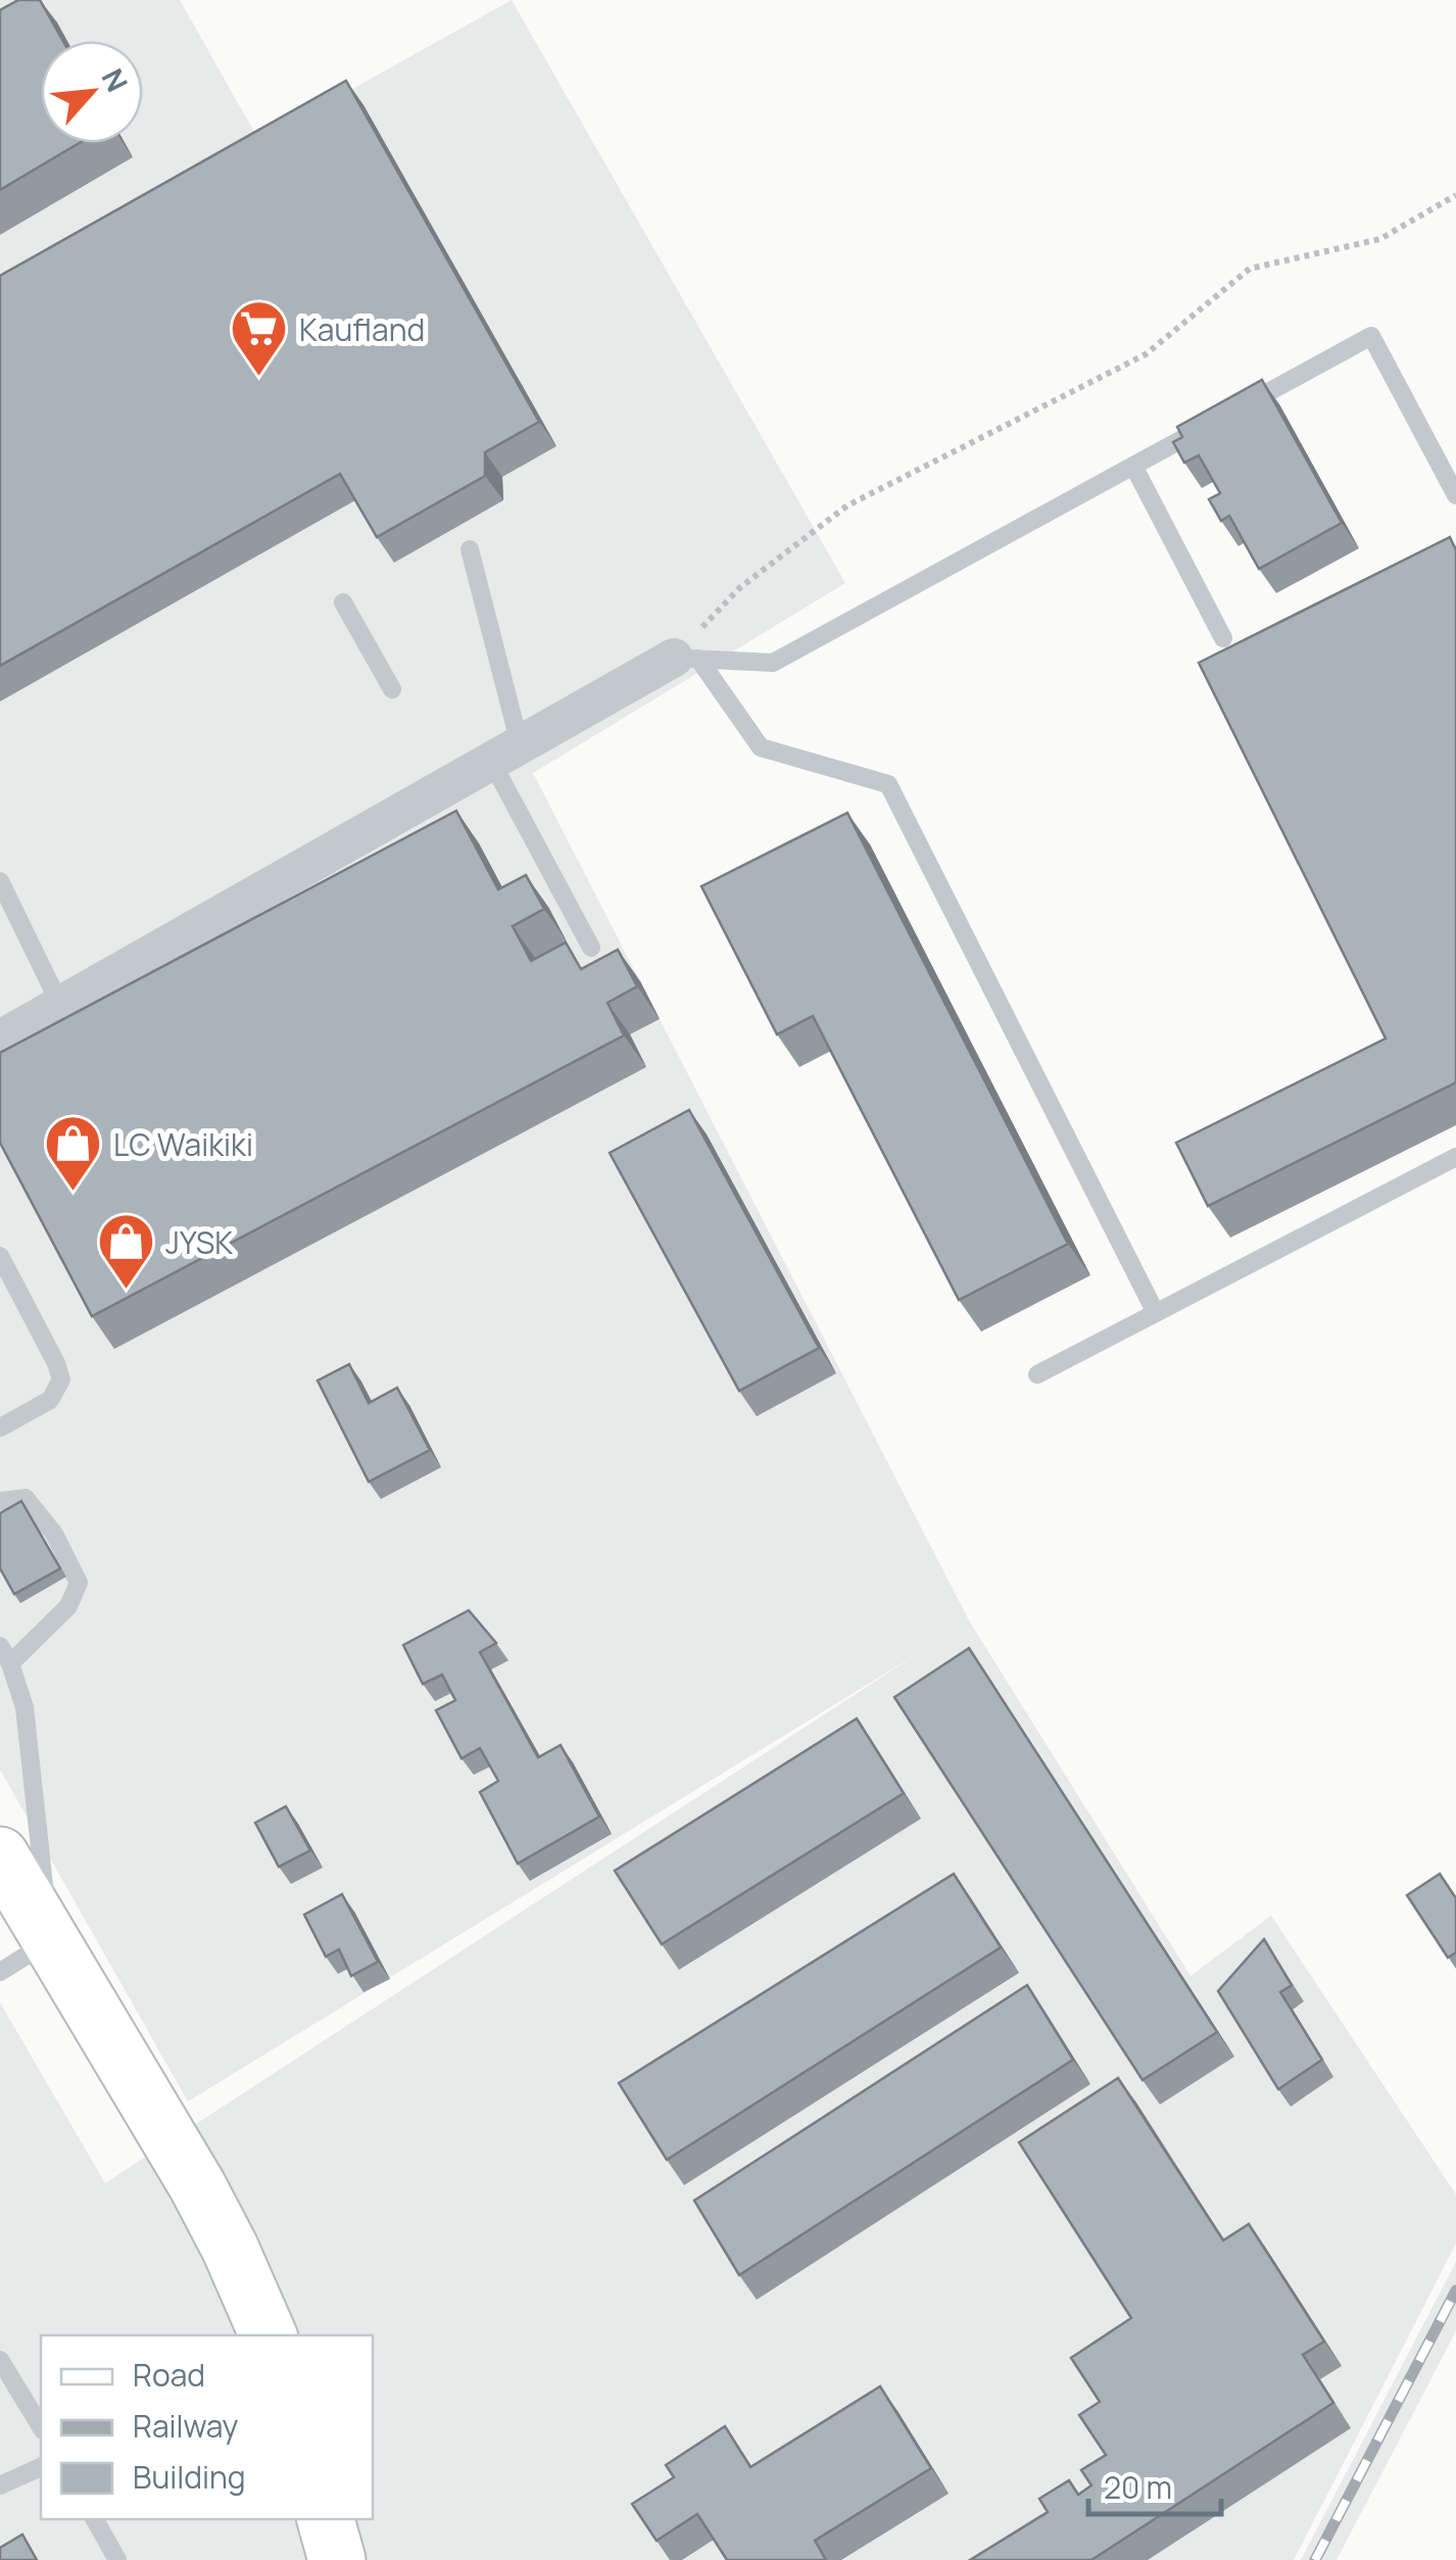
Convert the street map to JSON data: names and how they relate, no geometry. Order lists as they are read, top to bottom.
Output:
{
  "places": {
    "supermarket": ["Kaufland"],
    "shop": ["LC Waikiki", "JYSK"]
  },
  "legend": ["Road", "Railway", "Building"],
  "scale_bar": "20 m",
  "north": "top right"
}
